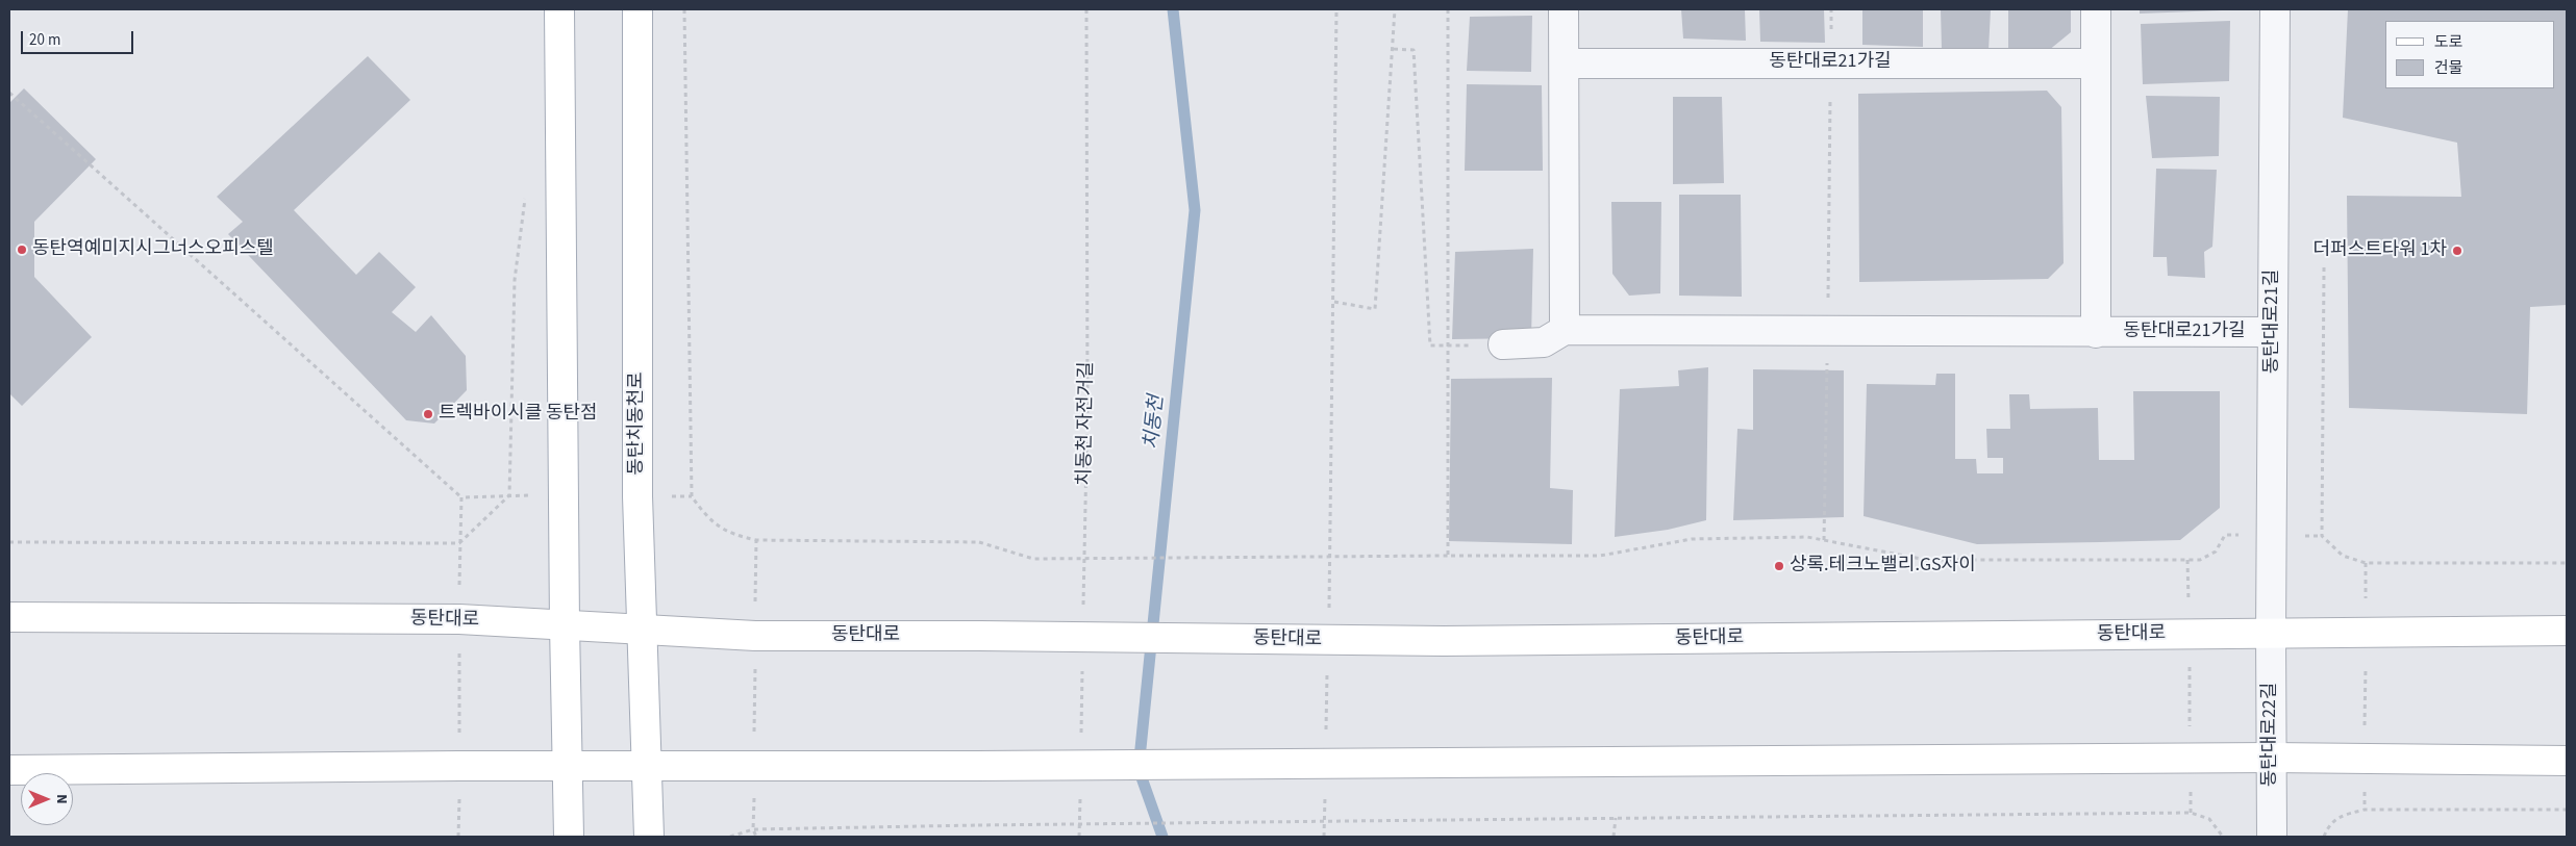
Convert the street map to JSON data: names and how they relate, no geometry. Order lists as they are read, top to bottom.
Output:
{
  "streets": {
    "main road": ["동탄치동천로", "동탄대로"],
    "street": ["동탄대로21가길", "동탄대로21길", "동탄대로22길"],
    "path": ["치동천 자전거길"]
  },
  "crossings": [
    ["동탄대로21가길", "동탄대로21길"],
    ["동탄대로21길", "동탄대로"],
    ["동탄대로21길", "동탄대로22길"],
    ["동탄치동천로", "동탄대로"],
    ["동탄대로", "동탄대로22길"]
  ],
  "water": ["치동천"],
  "places": [
    "동탄역예미지시그너스오피스텔",
    "더퍼스트타워 1차",
    "트렉바이시클 동탄점",
    "상록.테크노밸리.GS자이"
  ],
  "legend": ["도로", "건물"],
  "scale_bar": "20 m",
  "north": "right"
}
